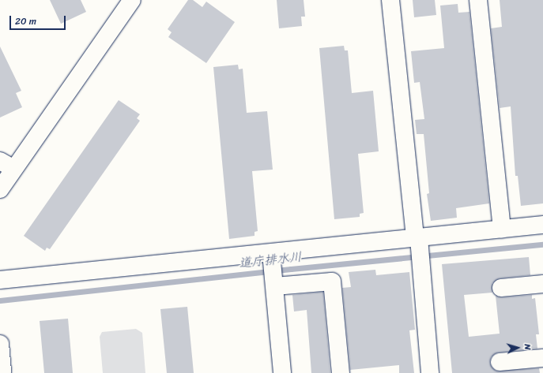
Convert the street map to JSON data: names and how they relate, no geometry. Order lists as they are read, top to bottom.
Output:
{
  "water": ["道庁排水川"],
  "scale_bar": "20 m",
  "north": "right"
}
